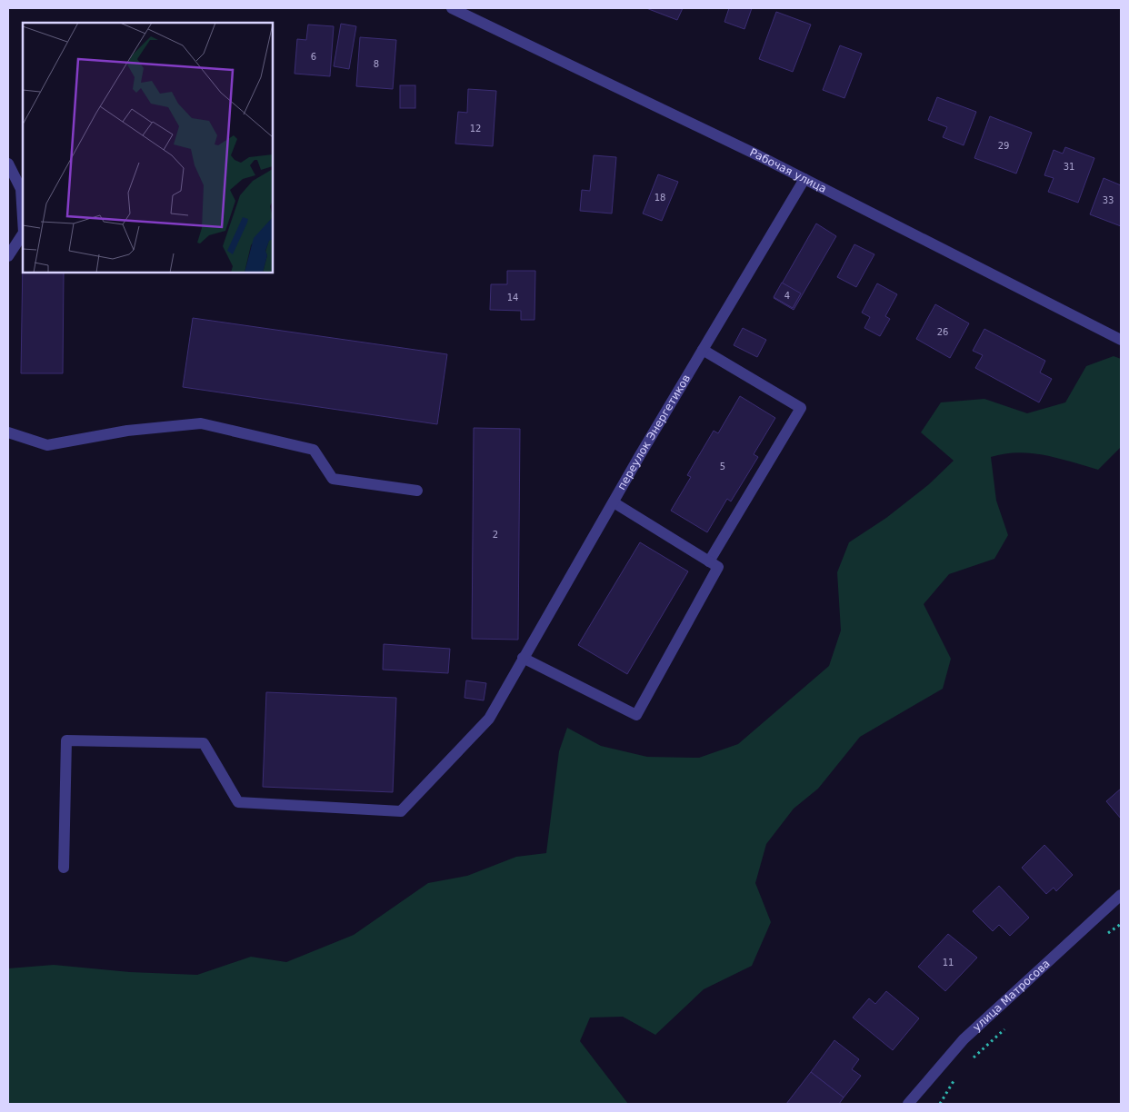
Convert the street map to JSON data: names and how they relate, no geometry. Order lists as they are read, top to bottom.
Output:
{
  "streets": {
    "street": ["Рабочая улица", "переулок Энергетиков", "улица Матросова"]
  },
  "crossings": [
    ["Рабочая улица", "переулок Энергетиков"]
  ],
  "house_numbers": [
    "6",
    "8",
    "12",
    "29",
    "31",
    "18",
    "33",
    "4",
    "14",
    "26",
    "5",
    "2",
    "11"
  ]
}
